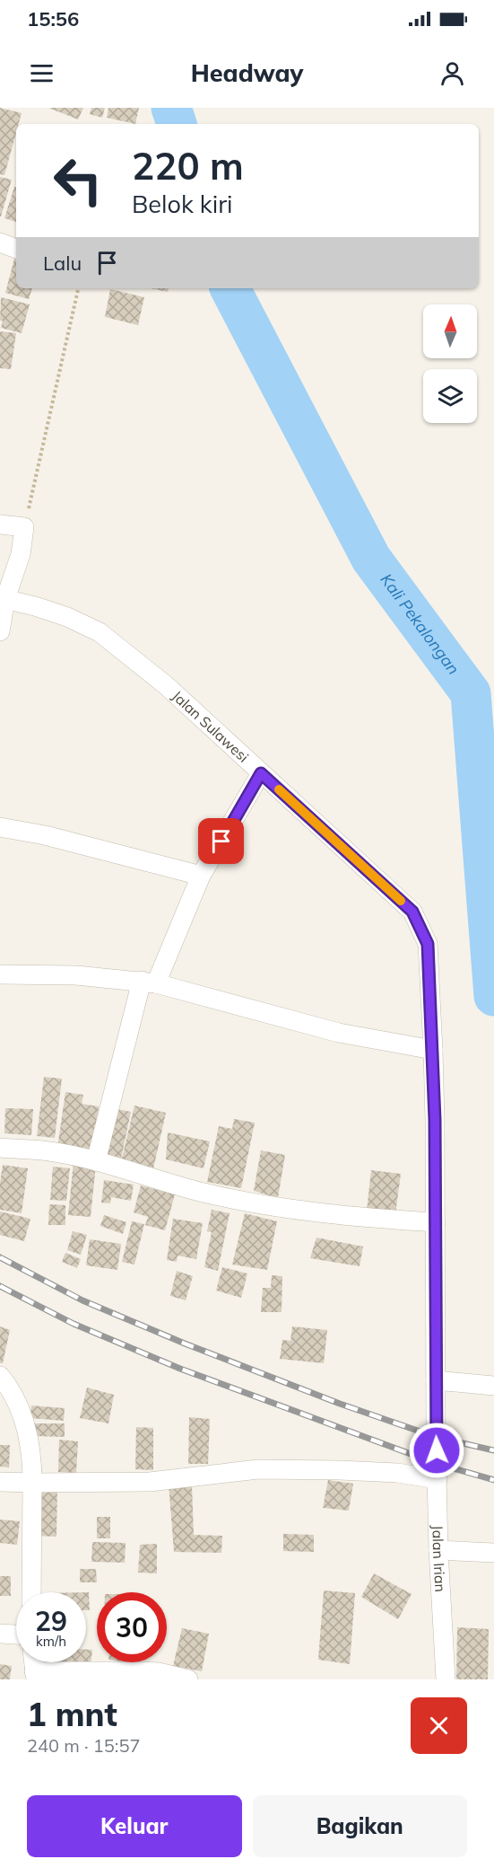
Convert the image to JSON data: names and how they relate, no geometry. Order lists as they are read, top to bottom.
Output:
{
  "streets": {
    "street": ["Jalan Sulawesi", "Jalan Irian"]
  },
  "crossings": [
    ["Jalan Sulawesi", "Jalan Irian"]
  ],
  "water": ["Kali Pekalongan"],
  "north": "top",
  "page": {
    "status": "15:56",
    "header": "Headway",
    "turn": ["220 m", "Belok kiri"],
    "then": "Lalu",
    "speed": "29 km/h",
    "limit": "30",
    "heading": ["1 mnt", "240 m · 15:57"],
    "buttons": ["Keluar", "Bagikan"]
  }
}
